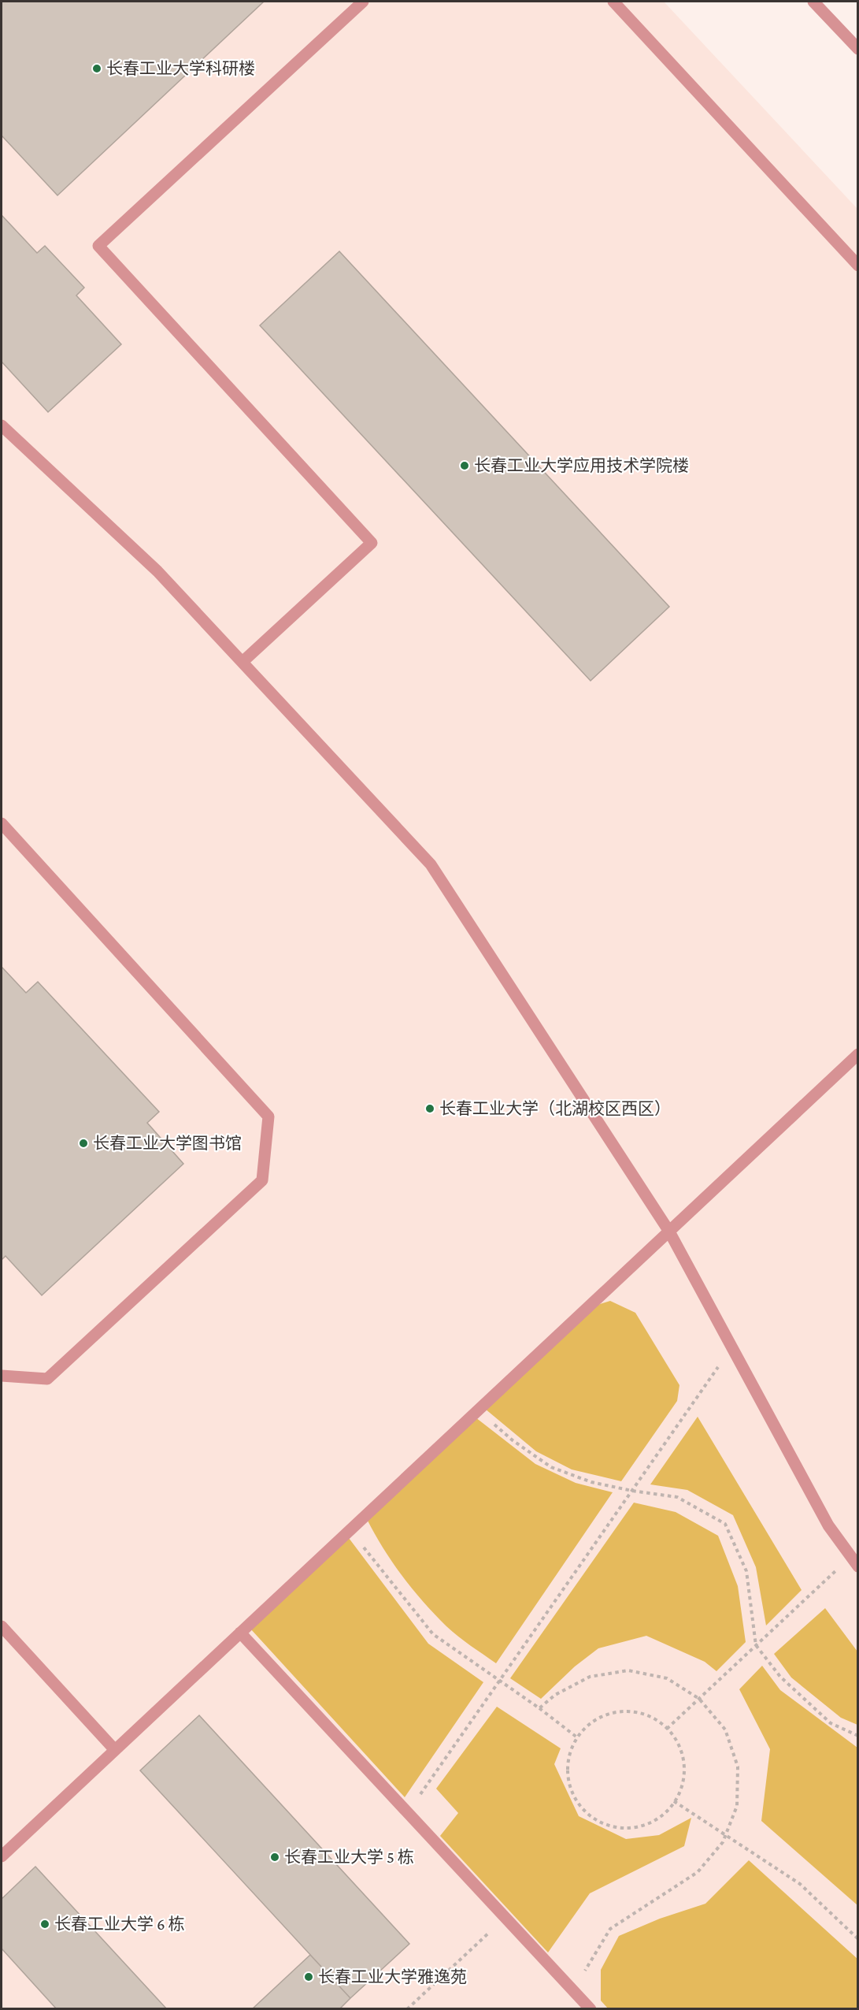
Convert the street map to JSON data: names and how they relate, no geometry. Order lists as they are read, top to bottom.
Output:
{
  "places": [
    "长春工业大学科研楼",
    "长春工业大学应用技术学院楼",
    "长春工业大学（北湖校区西区）",
    "长春工业大学图书馆",
    "长春工业大学 5 栋",
    "长春工业大学 6 栋",
    "长春工业大学雅逸苑"
  ]
}
